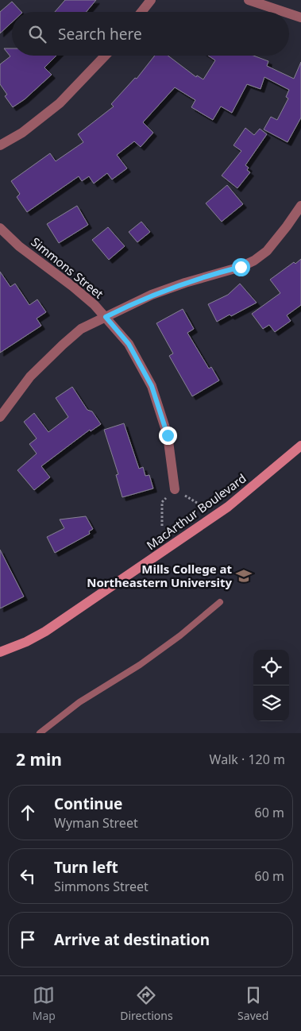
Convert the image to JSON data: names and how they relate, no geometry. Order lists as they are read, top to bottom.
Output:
{
  "streets": {
    "main road": ["MacArthur Boulevard"],
    "street": ["Simmons Street"]
  },
  "places": {
    "school or university": ["Mills College at Northeastern University"]
  },
  "page": {
    "search": "Search here",
    "heading": ["2 min", "Walk · 120 m"],
    "list": [
      ["Continue", "Wyman Street", "60 m"],
      ["Turn left", "Simmons Street", "60 m"],
      "Arrive at destination"
    ],
    "nav": ["Map", "Directions", "Saved"]
  }
}
